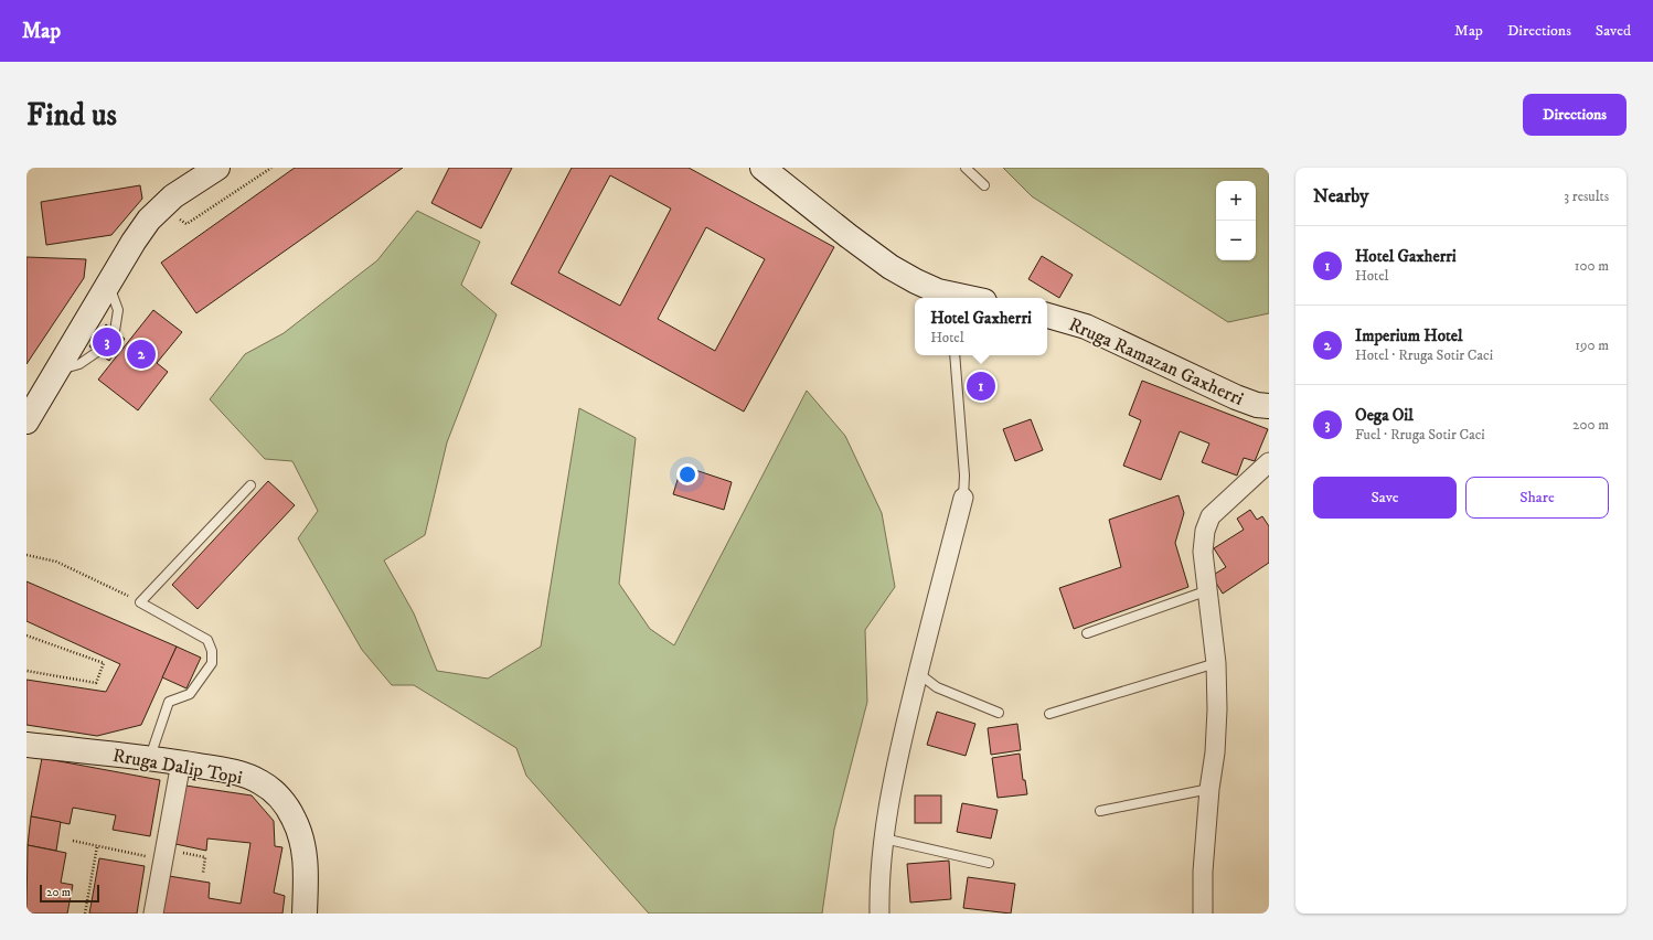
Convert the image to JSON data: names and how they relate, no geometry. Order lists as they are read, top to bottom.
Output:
{
  "streets": {
    "street": ["Rruga Ramazan Gaxherri", "Rruga Dalip Topi"]
  },
  "scale_bar": "20 m",
  "page": {
    "header": "Map",
    "nav": ["Map", "Directions", "Saved"],
    "buttons": [
      "Directions",
      ["Save", "Share"]
    ],
    "title": "Find us",
    "heading": ["Nearby", "3 results"],
    "map_buttons": ["+", "−"],
    "list": [
      {
        "mark": "1",
        "name": "Hotel Gaxherri",
        "note": "Hotel",
        "value": "100 m"
      },
      {
        "mark": "2",
        "name": "Imperium Hotel",
        "note": "Hotel · Rruga Sotir Caci",
        "value": "190 m"
      },
      {
        "mark": "3",
        "name": "Oega Oil",
        "note": "Fuel · Rruga Sotir Caci",
        "value": "200 m"
      }
    ],
    "popup": ["Hotel Gaxherri", "Hotel"],
    "pins": ["3", "2", "1"],
    "scale": "20 m"
  }
}
